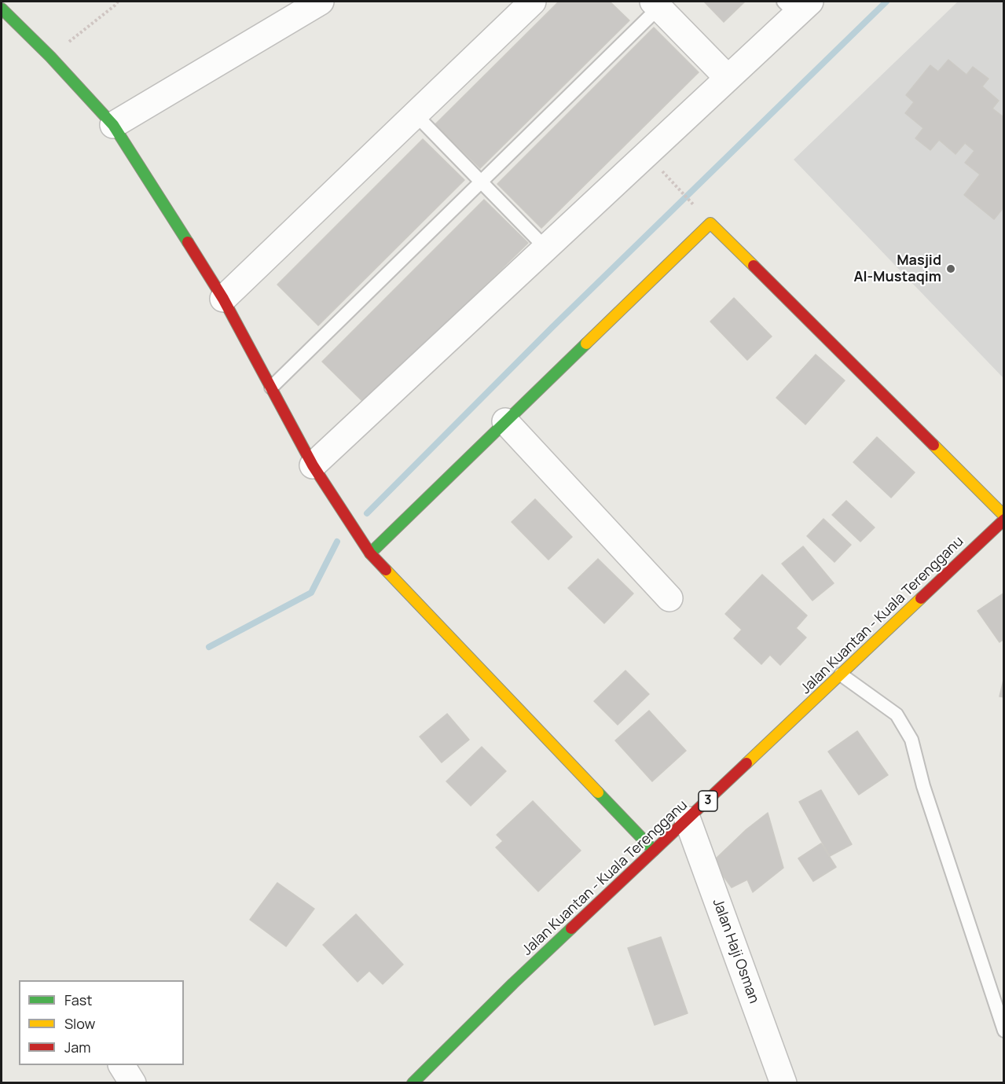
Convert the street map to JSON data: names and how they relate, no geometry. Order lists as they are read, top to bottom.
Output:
{
  "streets": {
    "main road": ["Jalan Kuantan - Kuala Terengganu", "3"],
    "street": ["Jalan Haji Osman"]
  },
  "crossings": [
    ["Jalan Kuantan - Kuala Terengganu", "Jalan Haji Osman"]
  ],
  "places": ["Masjid Al-Mustaqim"],
  "legend": ["Fast", "Slow", "Jam"]
}
